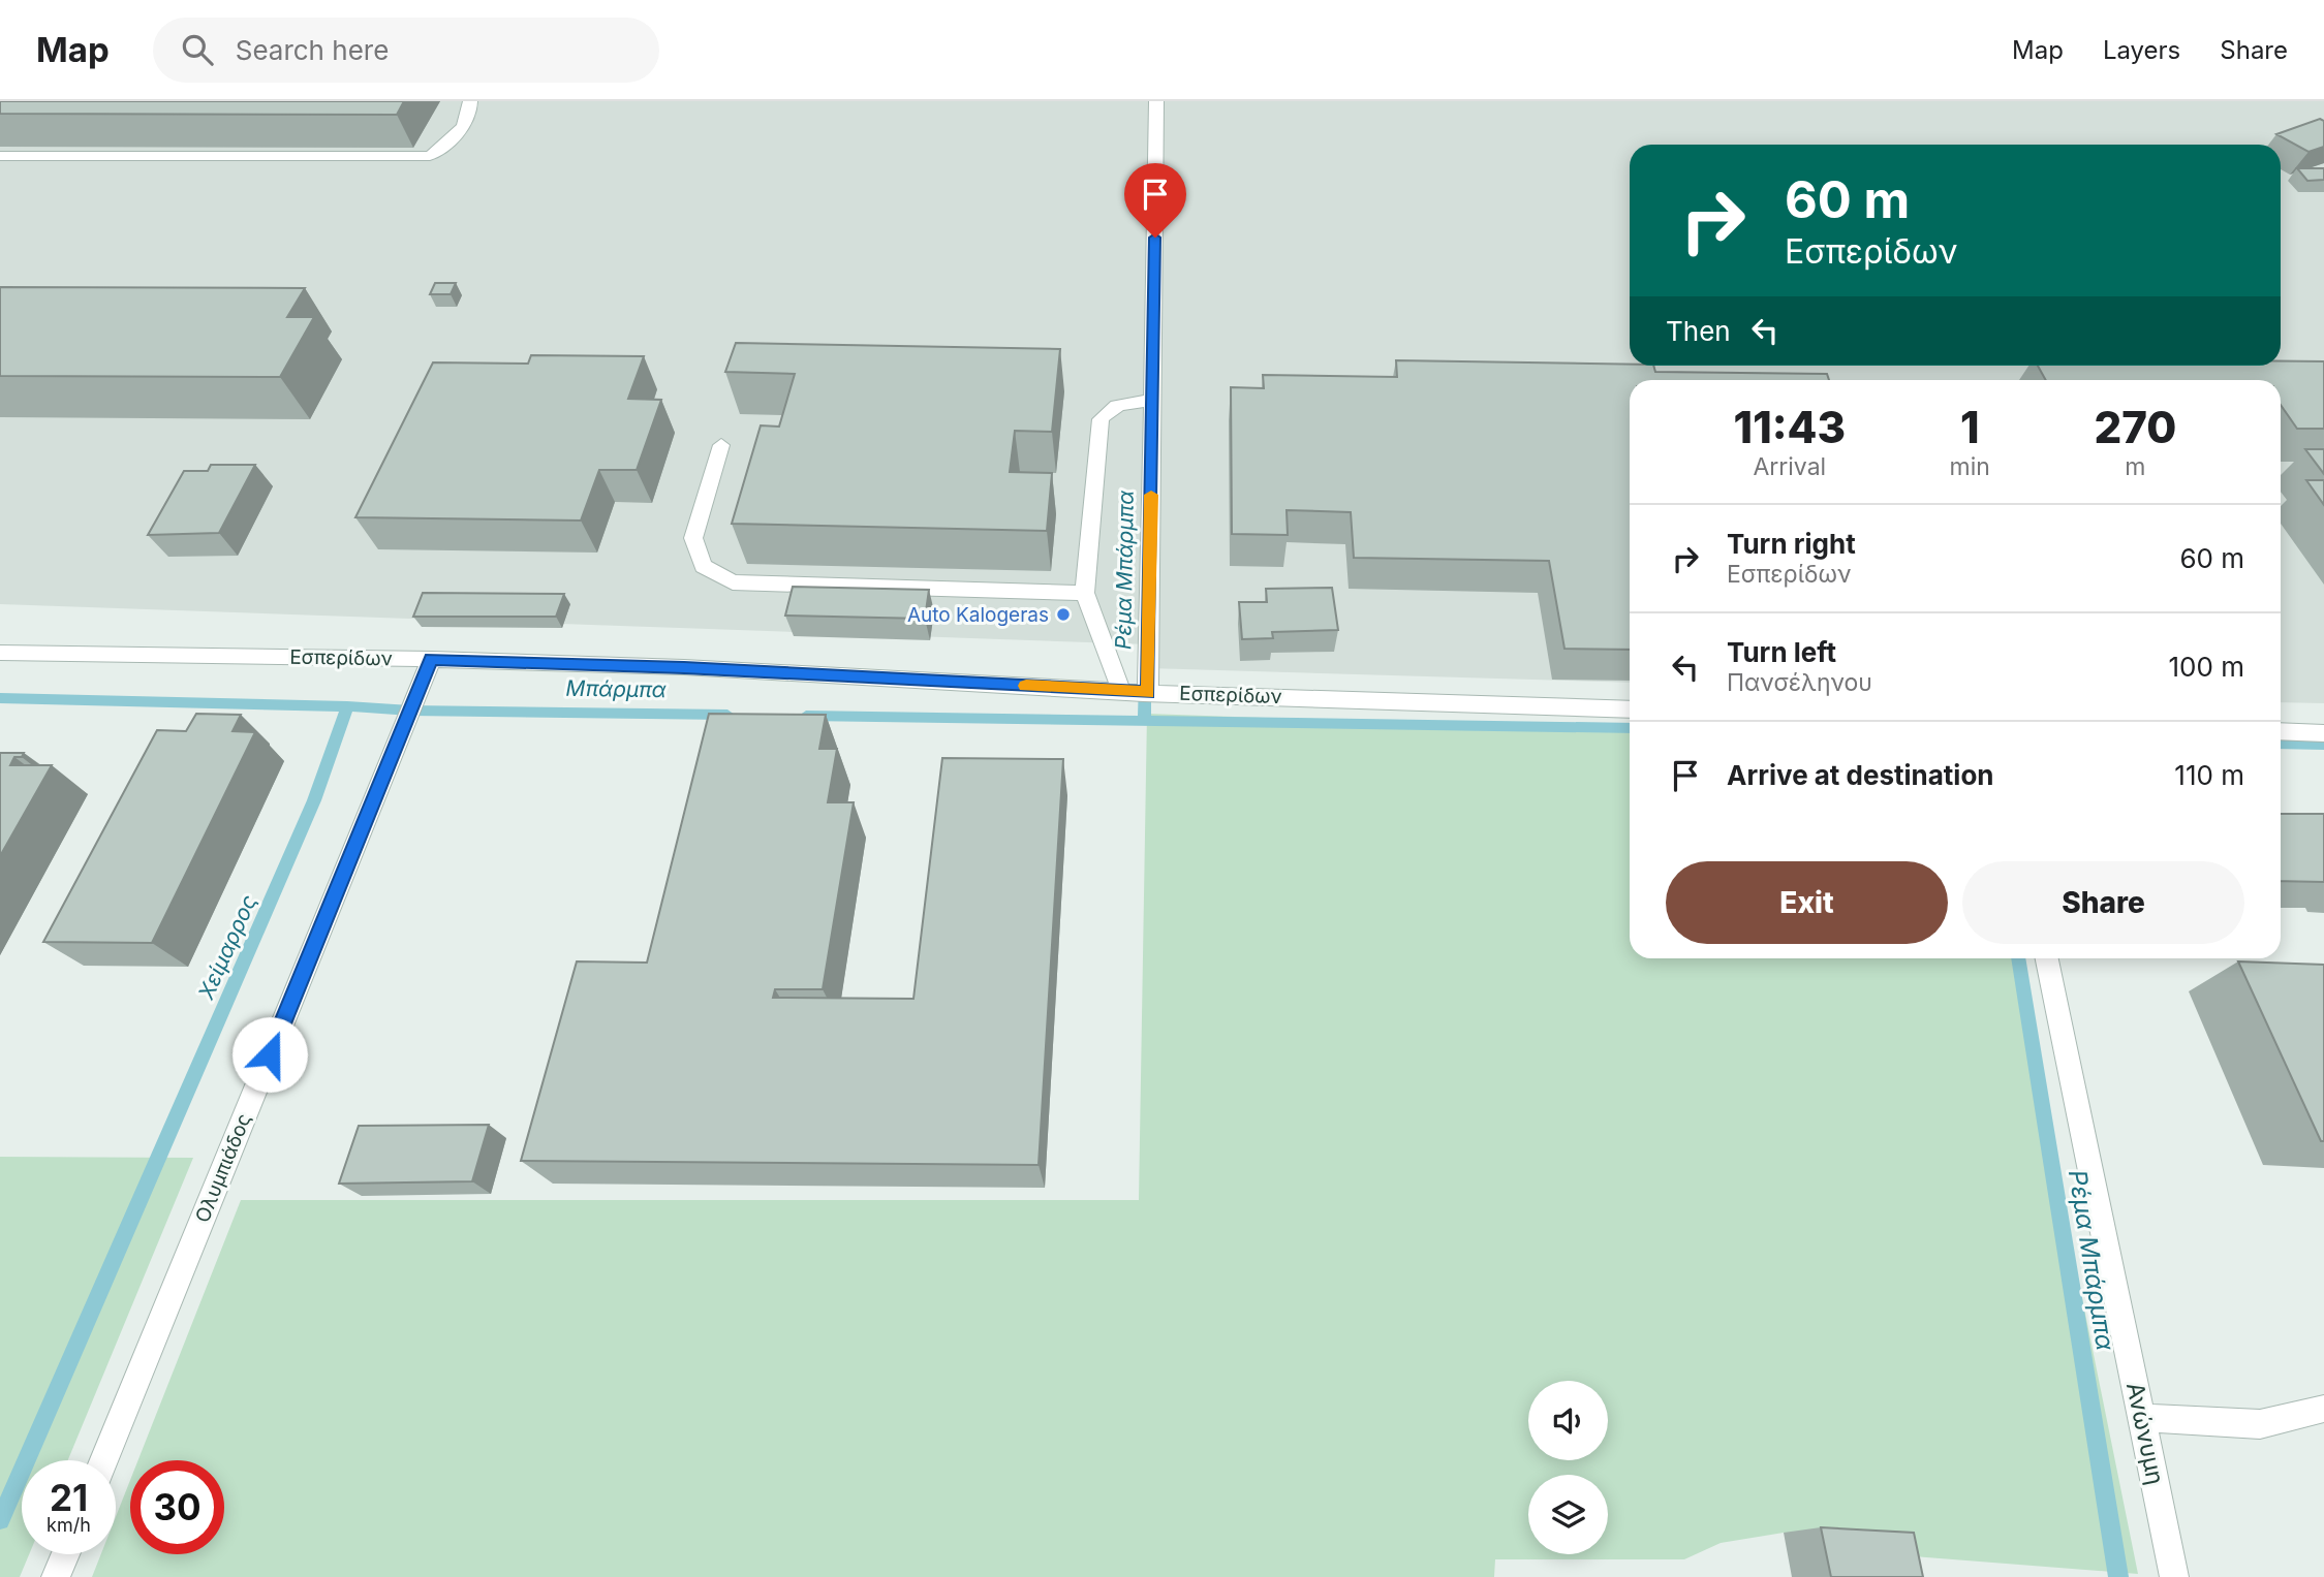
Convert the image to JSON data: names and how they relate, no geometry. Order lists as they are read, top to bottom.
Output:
{
  "streets": {
    "street": ["Εσπερίδων", "Ολυμπιάδος", "Ανώνυμη"]
  },
  "crossings": [
    ["Εσπερίδων", "Ολυμπιάδος"]
  ],
  "water": ["Ρέμα Μπάρμπα", "Μπάρμπα", "Χείμαρρος"],
  "places": ["Auto Kalogeras"],
  "page": {
    "header": "Map",
    "search": "Search here",
    "nav": ["Map", "Layers", "Share"],
    "turn": ["60 m", "Εσπερίδων"],
    "then": "Then",
    "eta": [
      "11:43",
      "Arrival",
      "1",
      "min",
      "270",
      "m"
    ],
    "list": [
      {
        "name": "Turn right",
        "note": "Εσπερίδων",
        "value": "60 m"
      },
      {
        "name": "Turn left",
        "note": "Πανσέληνου",
        "value": "100 m"
      },
      {
        "name": "Arrive at destination",
        "value": "110 m"
      }
    ],
    "buttons": ["Exit", "Share"],
    "speed": "21 km/h",
    "limit": "30"
  }
}
